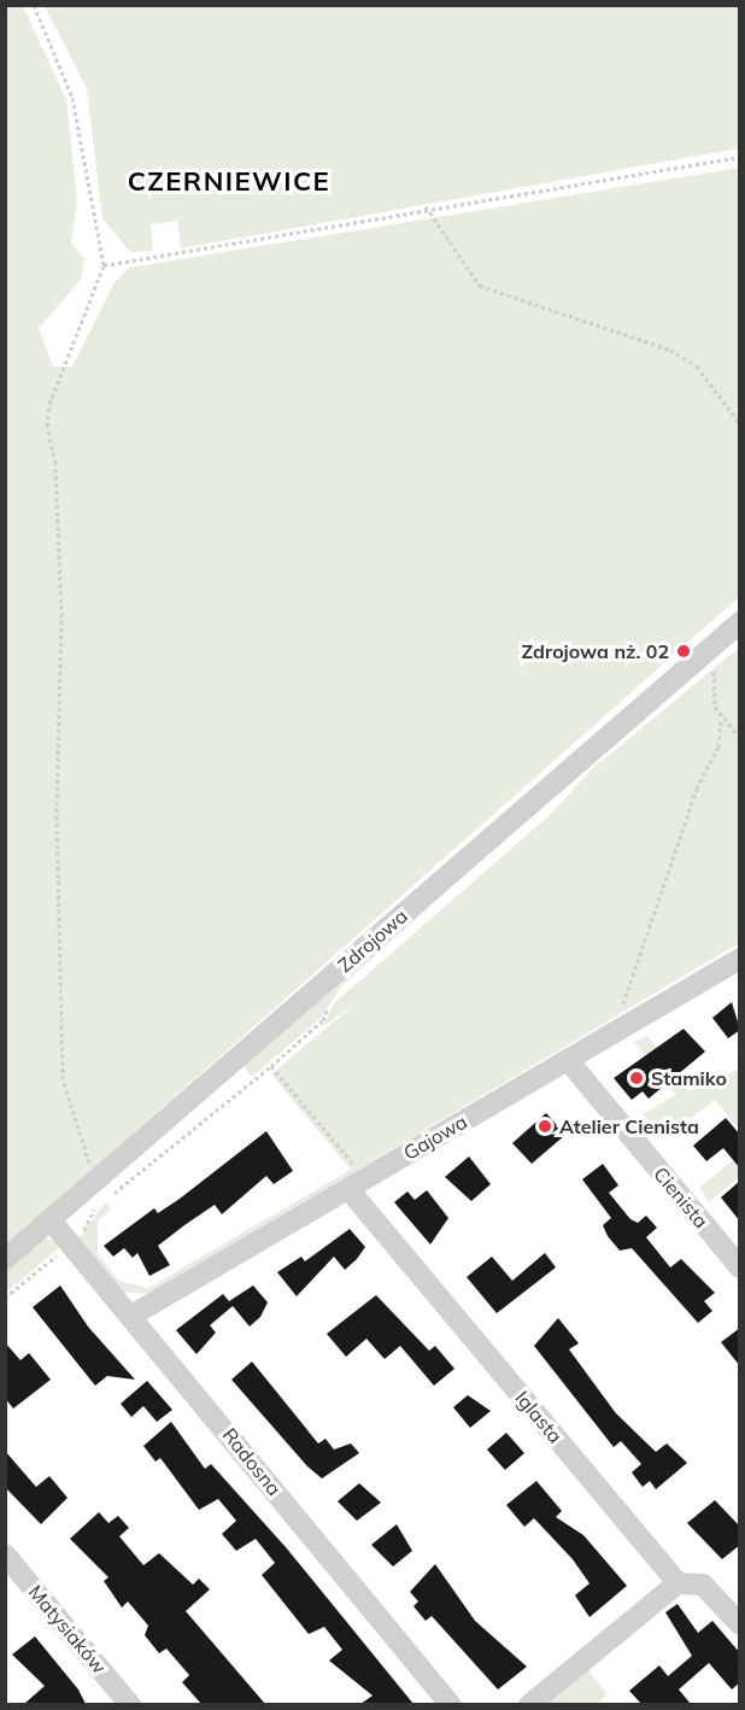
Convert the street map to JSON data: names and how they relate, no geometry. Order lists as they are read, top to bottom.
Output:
{
  "streets": {
    "street": [
      "Zdrojowa",
      "Gajowa",
      "Cienista",
      "Iglasta",
      "Radosna",
      "Matysiaków"
    ]
  },
  "crossings": [
    ["Zdrojowa", "Radosna"],
    ["Gajowa", "Cienista"],
    ["Gajowa", "Iglasta"],
    ["Gajowa", "Radosna"]
  ],
  "districts": ["CZERNIEWICE"],
  "places": ["Zdrojowa nż. 02", "Stamiko", "Atelier Cienista"]
}
